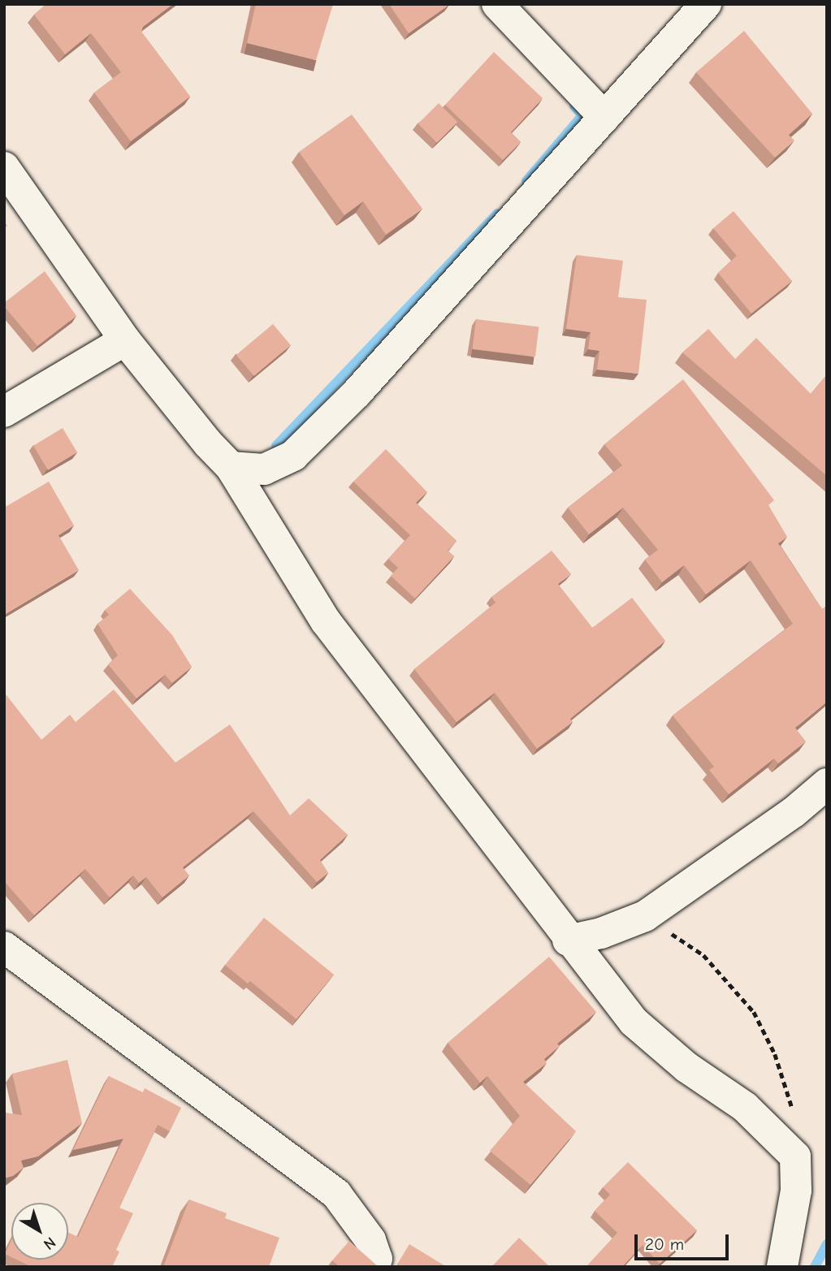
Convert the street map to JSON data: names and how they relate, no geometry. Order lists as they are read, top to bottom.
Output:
{
  "scale_bar": "20 m",
  "north": "bottom right"
}
